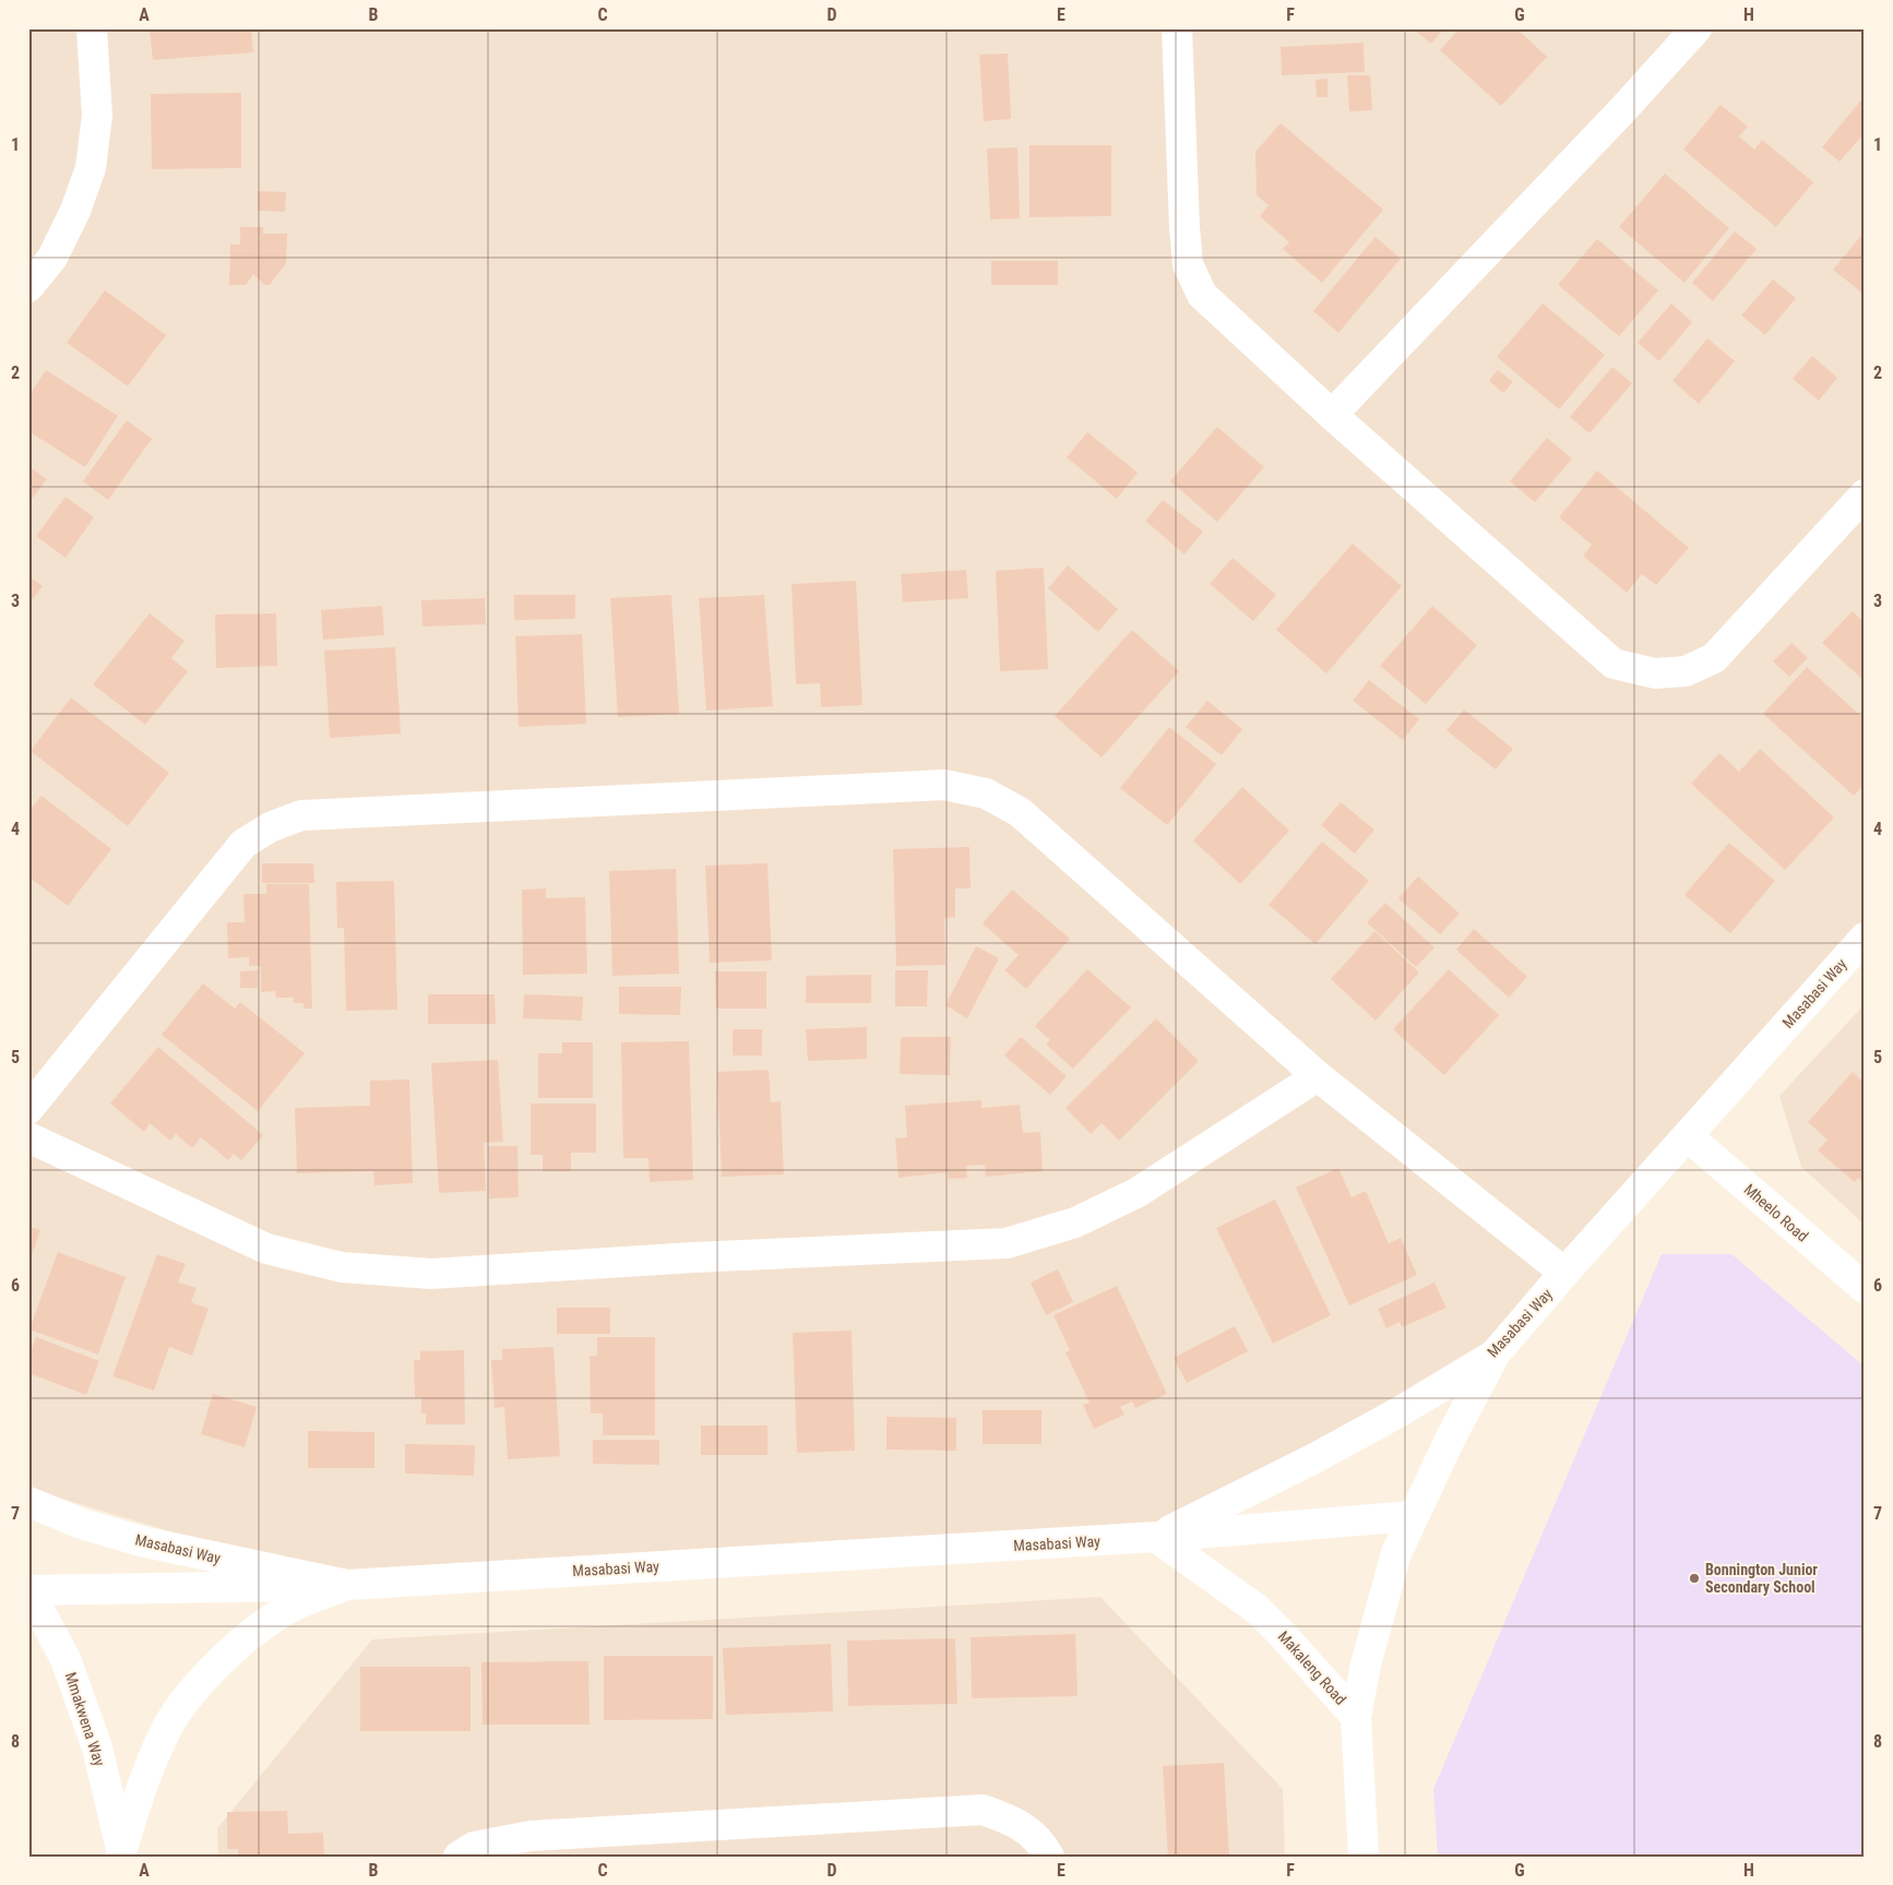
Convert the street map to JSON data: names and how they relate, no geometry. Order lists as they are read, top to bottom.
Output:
{
  "streets": {
    "street": [
      "Masabasi Way",
      "Mheelo Road",
      "Makaleng Road",
      "Mmakwena Way"
    ]
  },
  "crossings": [
    ["Masabasi Way", "Mheelo Road"],
    ["Masabasi Way", "Makaleng Road"]
  ],
  "places": ["Bonnington Junior Secondary School"],
  "grid": {
    "columns": [
      "A",
      "B",
      "C",
      "D",
      "E",
      "F",
      "G",
      "H"
    ],
    "rows": [
      "1",
      "2",
      "3",
      "4",
      "5",
      "6",
      "7",
      "8"
    ]
  }
}
